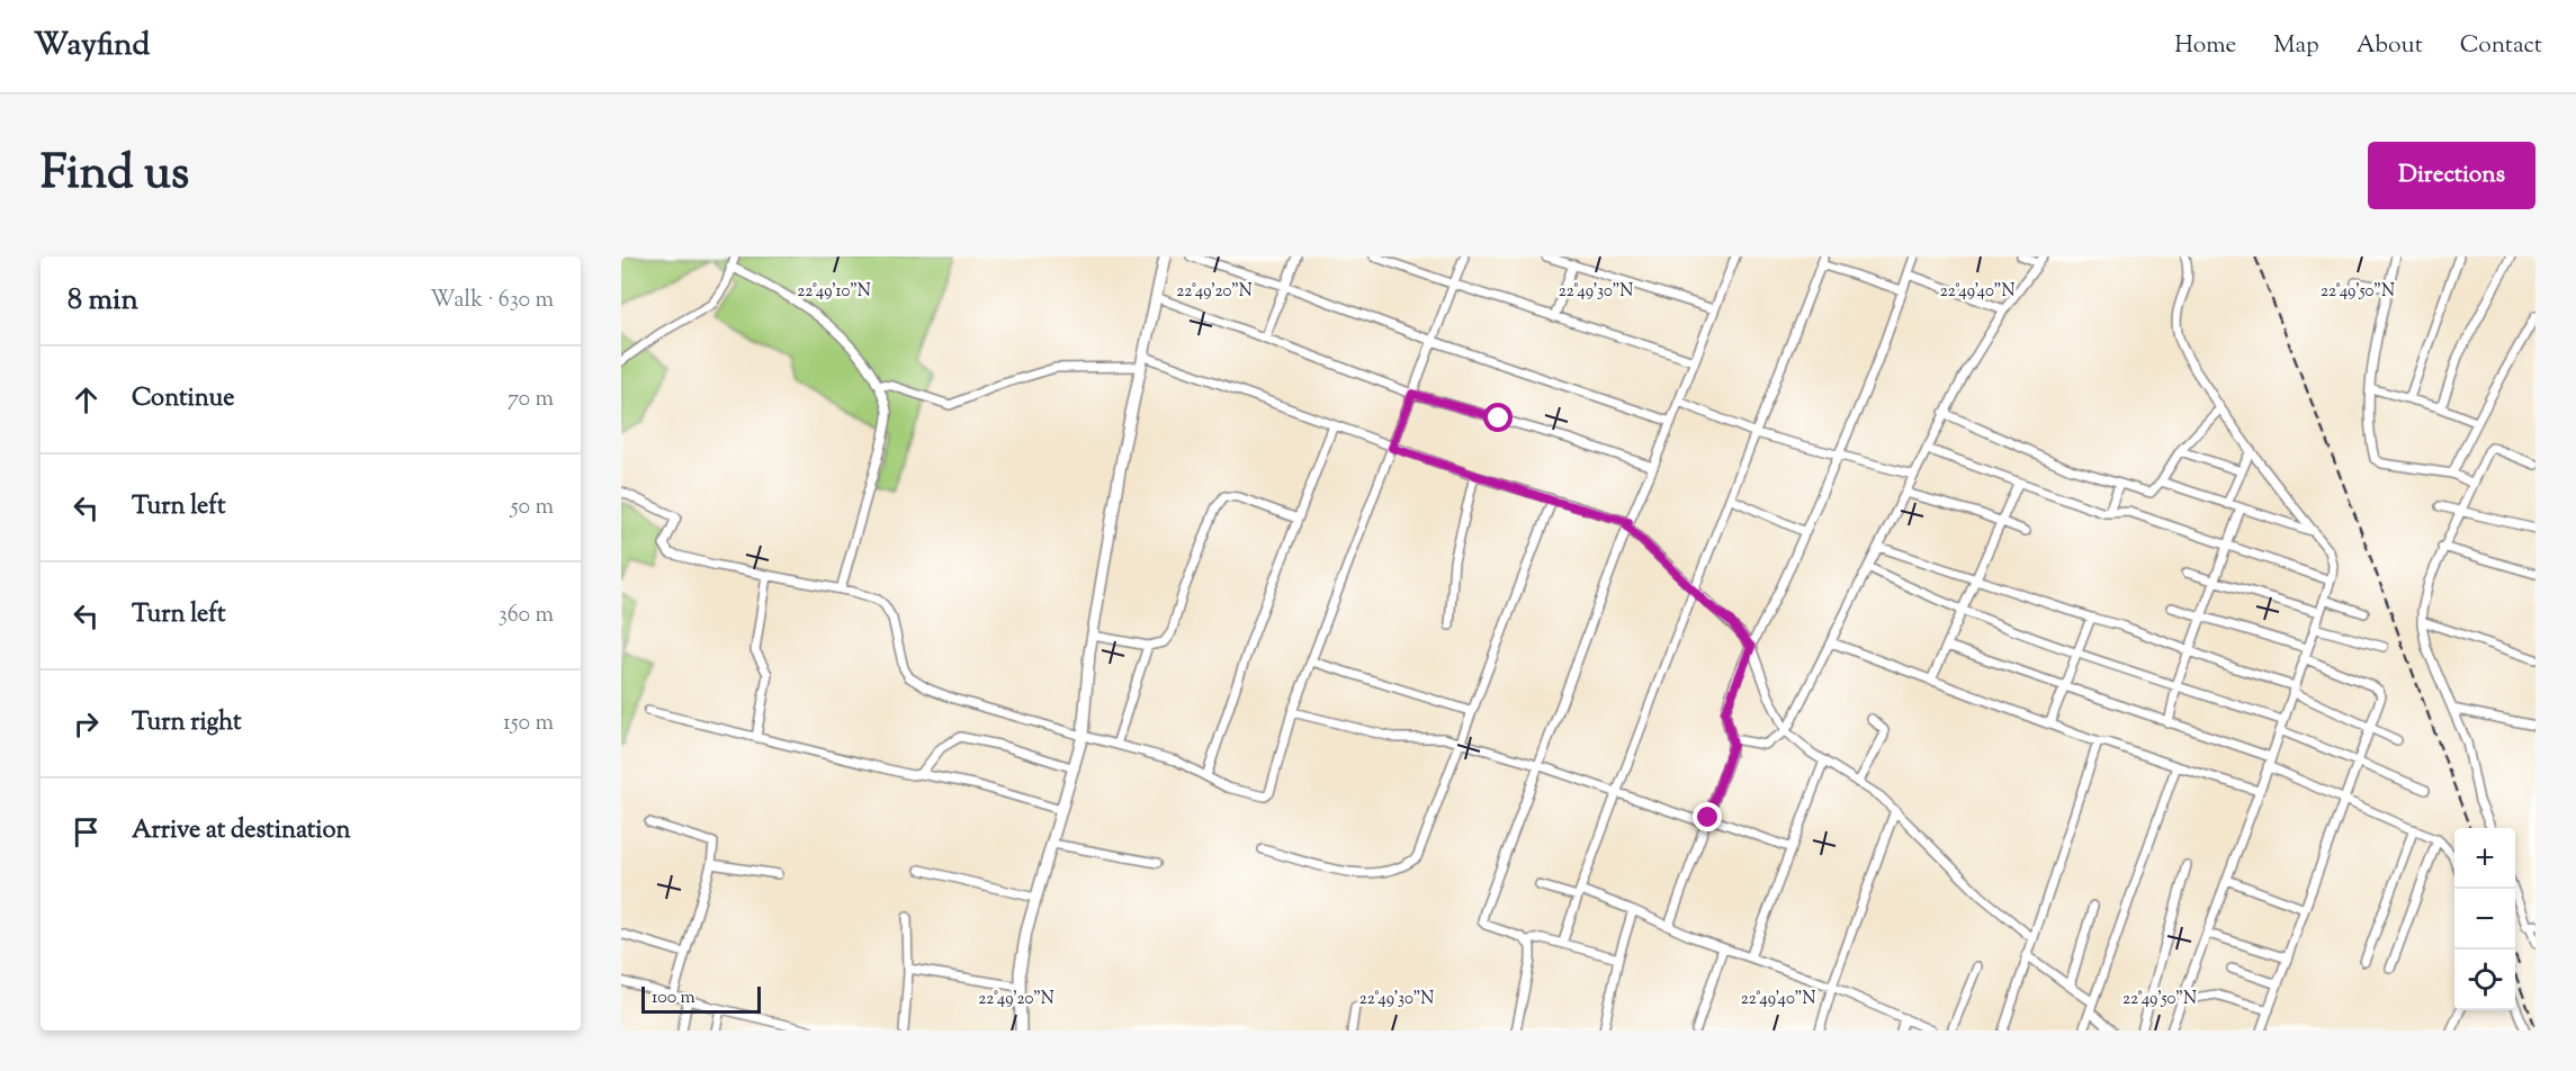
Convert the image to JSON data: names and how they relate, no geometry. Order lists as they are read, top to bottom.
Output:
{
  "scale_bar": "100 m",
  "page": {
    "header": "Wayfind",
    "nav": [
      "Home",
      "Map",
      "About",
      "Contact"
    ],
    "title": "Find us",
    "buttons": "Directions",
    "heading": ["8 min", "Walk · 630 m"],
    "list": [
      ["Continue", "70 m"],
      ["Turn left", "50 m"],
      ["Turn left", "360 m"],
      ["Turn right", "150 m"],
      "Arrive at destination"
    ],
    "map_buttons": ["+", "−"],
    "scale": "100 m"
  },
  "coordinates": [
    "22°49'10\"N",
    "22°49'20\"N",
    "22°49'40\"N",
    "22°49'30\"N",
    "22°49'50\"N"
  ]
}
